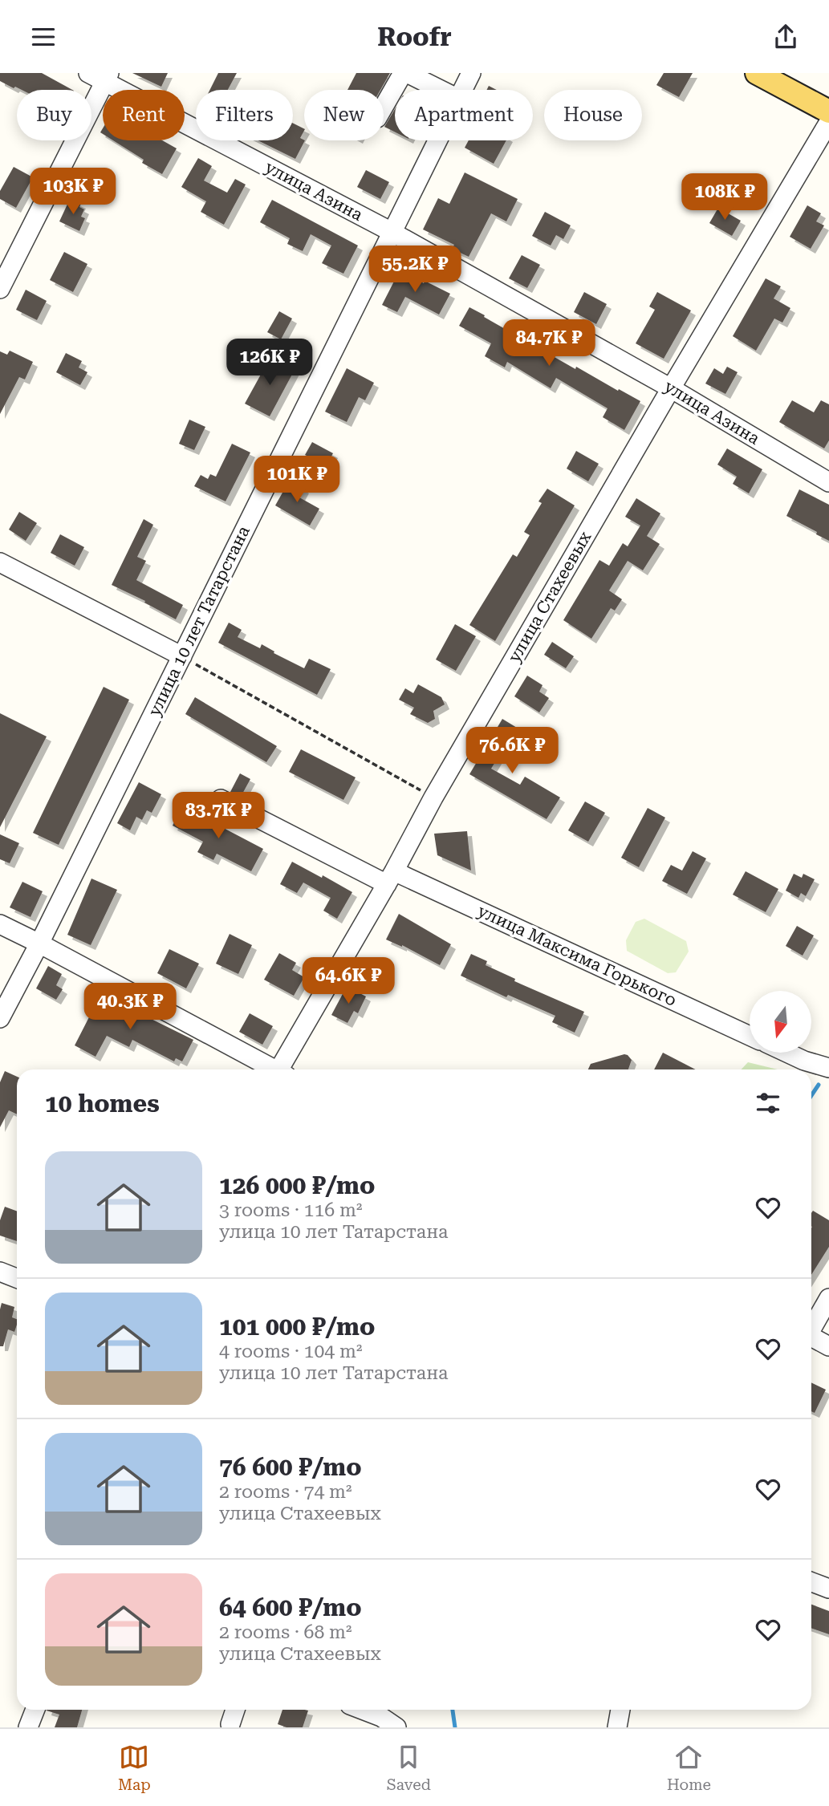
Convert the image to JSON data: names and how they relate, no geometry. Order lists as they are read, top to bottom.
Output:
{
  "streets": {
    "street": [
      "улица Азина",
      "улица Стахеевых",
      "улица 10 лет Татарстана",
      "улица Максима Горького"
    ]
  },
  "crossings": [
    ["улица Азина", "улица Стахеевых"],
    ["улица Азина", "улица 10 лет Татарстана"],
    ["улица Стахеевых", "улица Максима Горького"]
  ],
  "north": "bottom",
  "page": {
    "header": "Roofr",
    "chip": [
      "Buy",
      "Rent",
      "Filters",
      "New",
      "Apartment",
      "House"
    ],
    "price": [
      "103K ₽",
      "108K ₽",
      "55.2K ₽",
      "84.7K ₽",
      "126K ₽",
      "101K ₽",
      "76.6K ₽",
      "83.7K ₽",
      "64.6K ₽",
      "40.3K ₽"
    ],
    "heading": "10 homes",
    "list": [
      {
        "name": "126 000 ₽/mo",
        "note": "3 rooms · 116 m² · улица 10 лет Татарстана"
      },
      {
        "name": "101 000 ₽/mo",
        "note": "4 rooms · 104 m² · улица 10 лет Татарстана"
      },
      {
        "name": "76 600 ₽/mo",
        "note": "2 rooms · 74 m² · улица Стахеевых"
      },
      {
        "name": "64 600 ₽/mo",
        "note": "2 rooms · 68 m² · улица Стахеевых"
      }
    ],
    "tabs": ["Map", "Saved", "Home"]
  }
}
